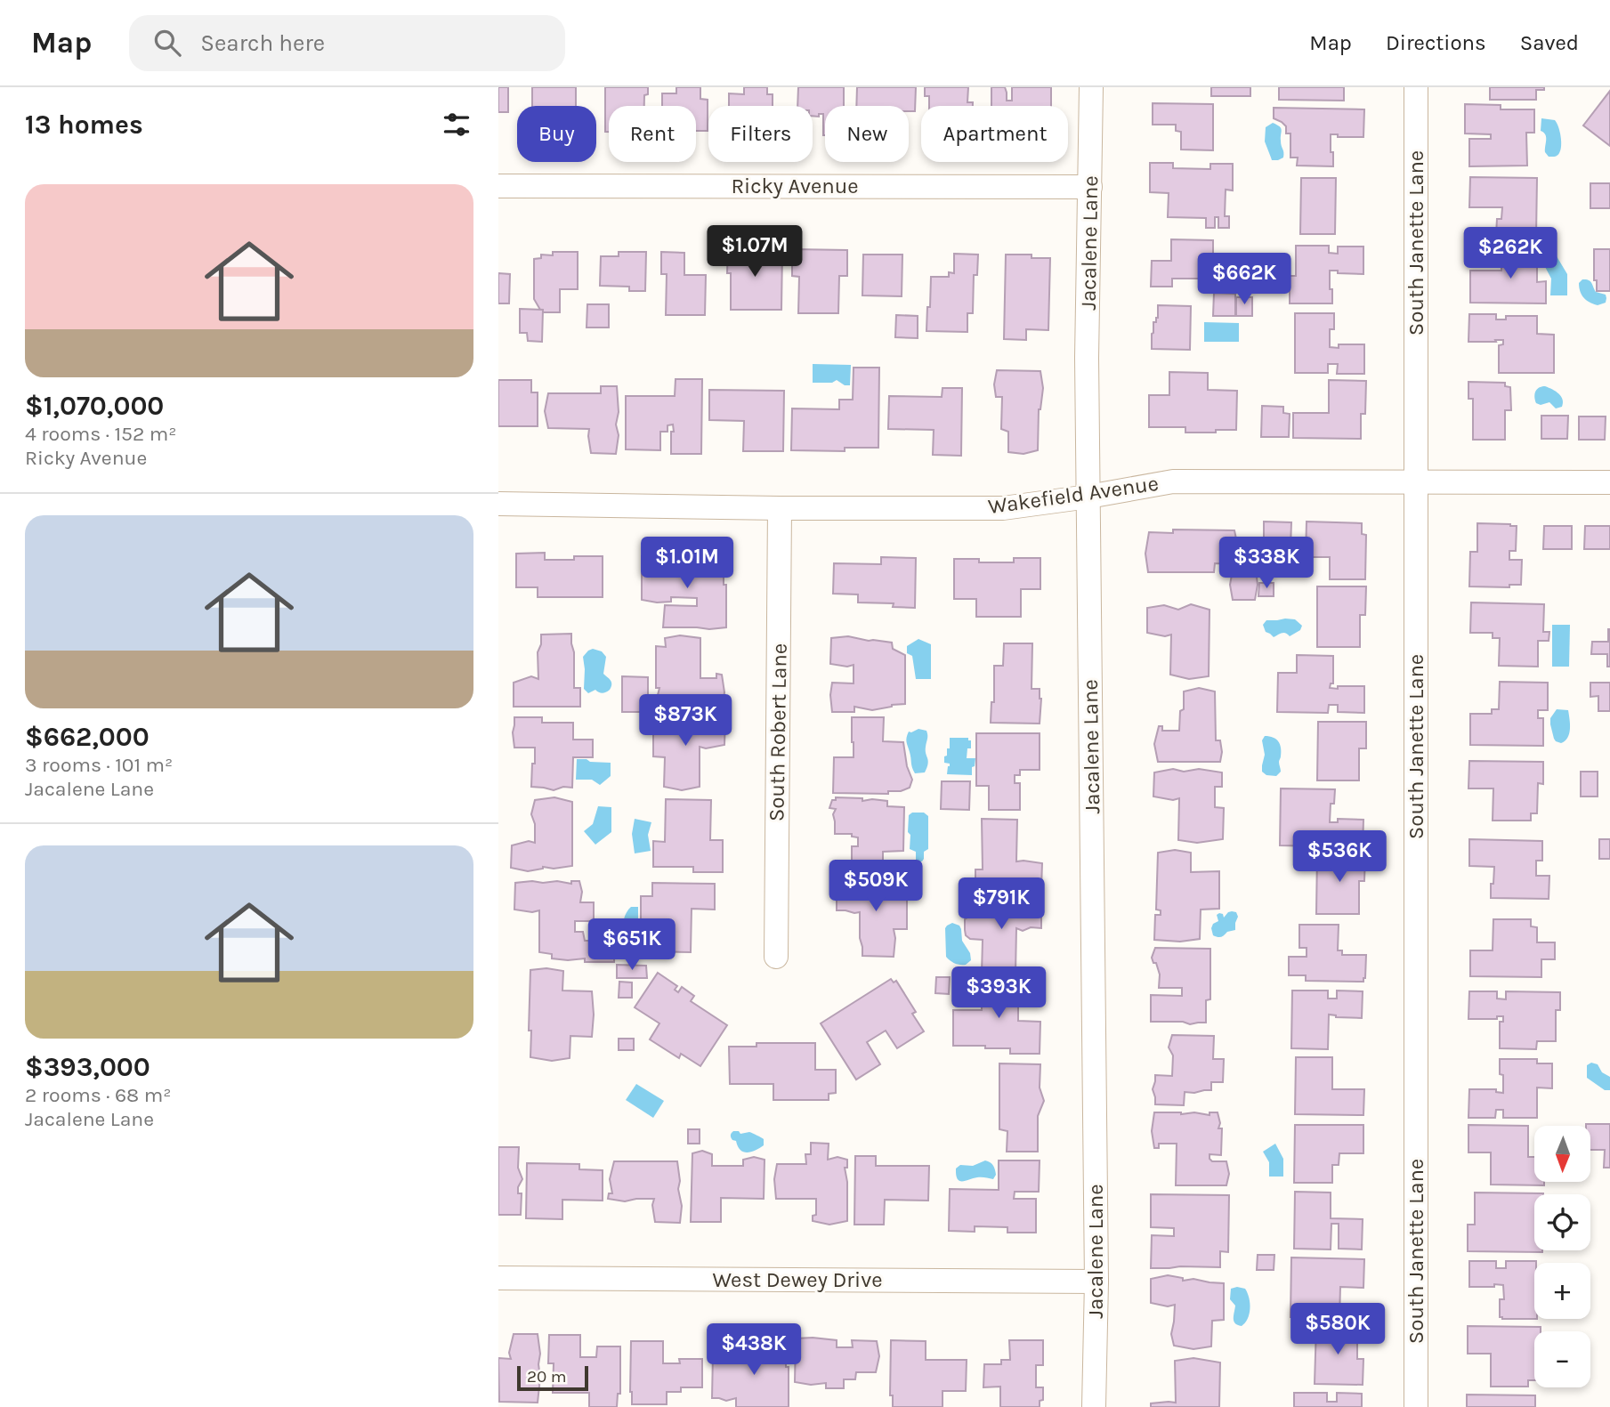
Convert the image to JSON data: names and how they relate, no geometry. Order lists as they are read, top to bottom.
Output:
{
  "streets": {
    "street": [
      "Ricky Avenue",
      "Jacalene Lane",
      "South Janette Lane",
      "Wakefield Avenue",
      "South Robert Lane",
      "West Dewey Drive"
    ]
  },
  "crossings": [
    ["Ricky Avenue", "Jacalene Lane"],
    ["Jacalene Lane", "Wakefield Avenue"],
    ["Jacalene Lane", "West Dewey Drive"],
    ["South Janette Lane", "Wakefield Avenue"],
    ["Wakefield Avenue", "South Robert Lane"]
  ],
  "scale_bar": "20 m",
  "north": "bottom",
  "page": {
    "header": "Map",
    "search": "Search here",
    "nav": ["Map", "Directions", "Saved"],
    "heading": "13 homes",
    "chip": [
      "Buy",
      "Rent",
      "Filters",
      "New",
      "Apartment"
    ],
    "list": [
      {
        "name": "$1,070,000",
        "note": "4 rooms · 152 m² · Ricky Avenue"
      },
      {
        "name": "$662,000",
        "note": "3 rooms · 101 m² · Jacalene Lane"
      },
      {
        "name": "$393,000",
        "note": "2 rooms · 68 m² · Jacalene Lane"
      }
    ],
    "price": [
      "$1.07M",
      "$262K",
      "$662K",
      "$1.01M",
      "$338K",
      "$873K",
      "$536K",
      "$509K",
      "$791K",
      "$651K",
      "$393K",
      "$580K",
      "$438K"
    ],
    "map_buttons": ["+", "−"],
    "scale": "20 m"
  }
}
